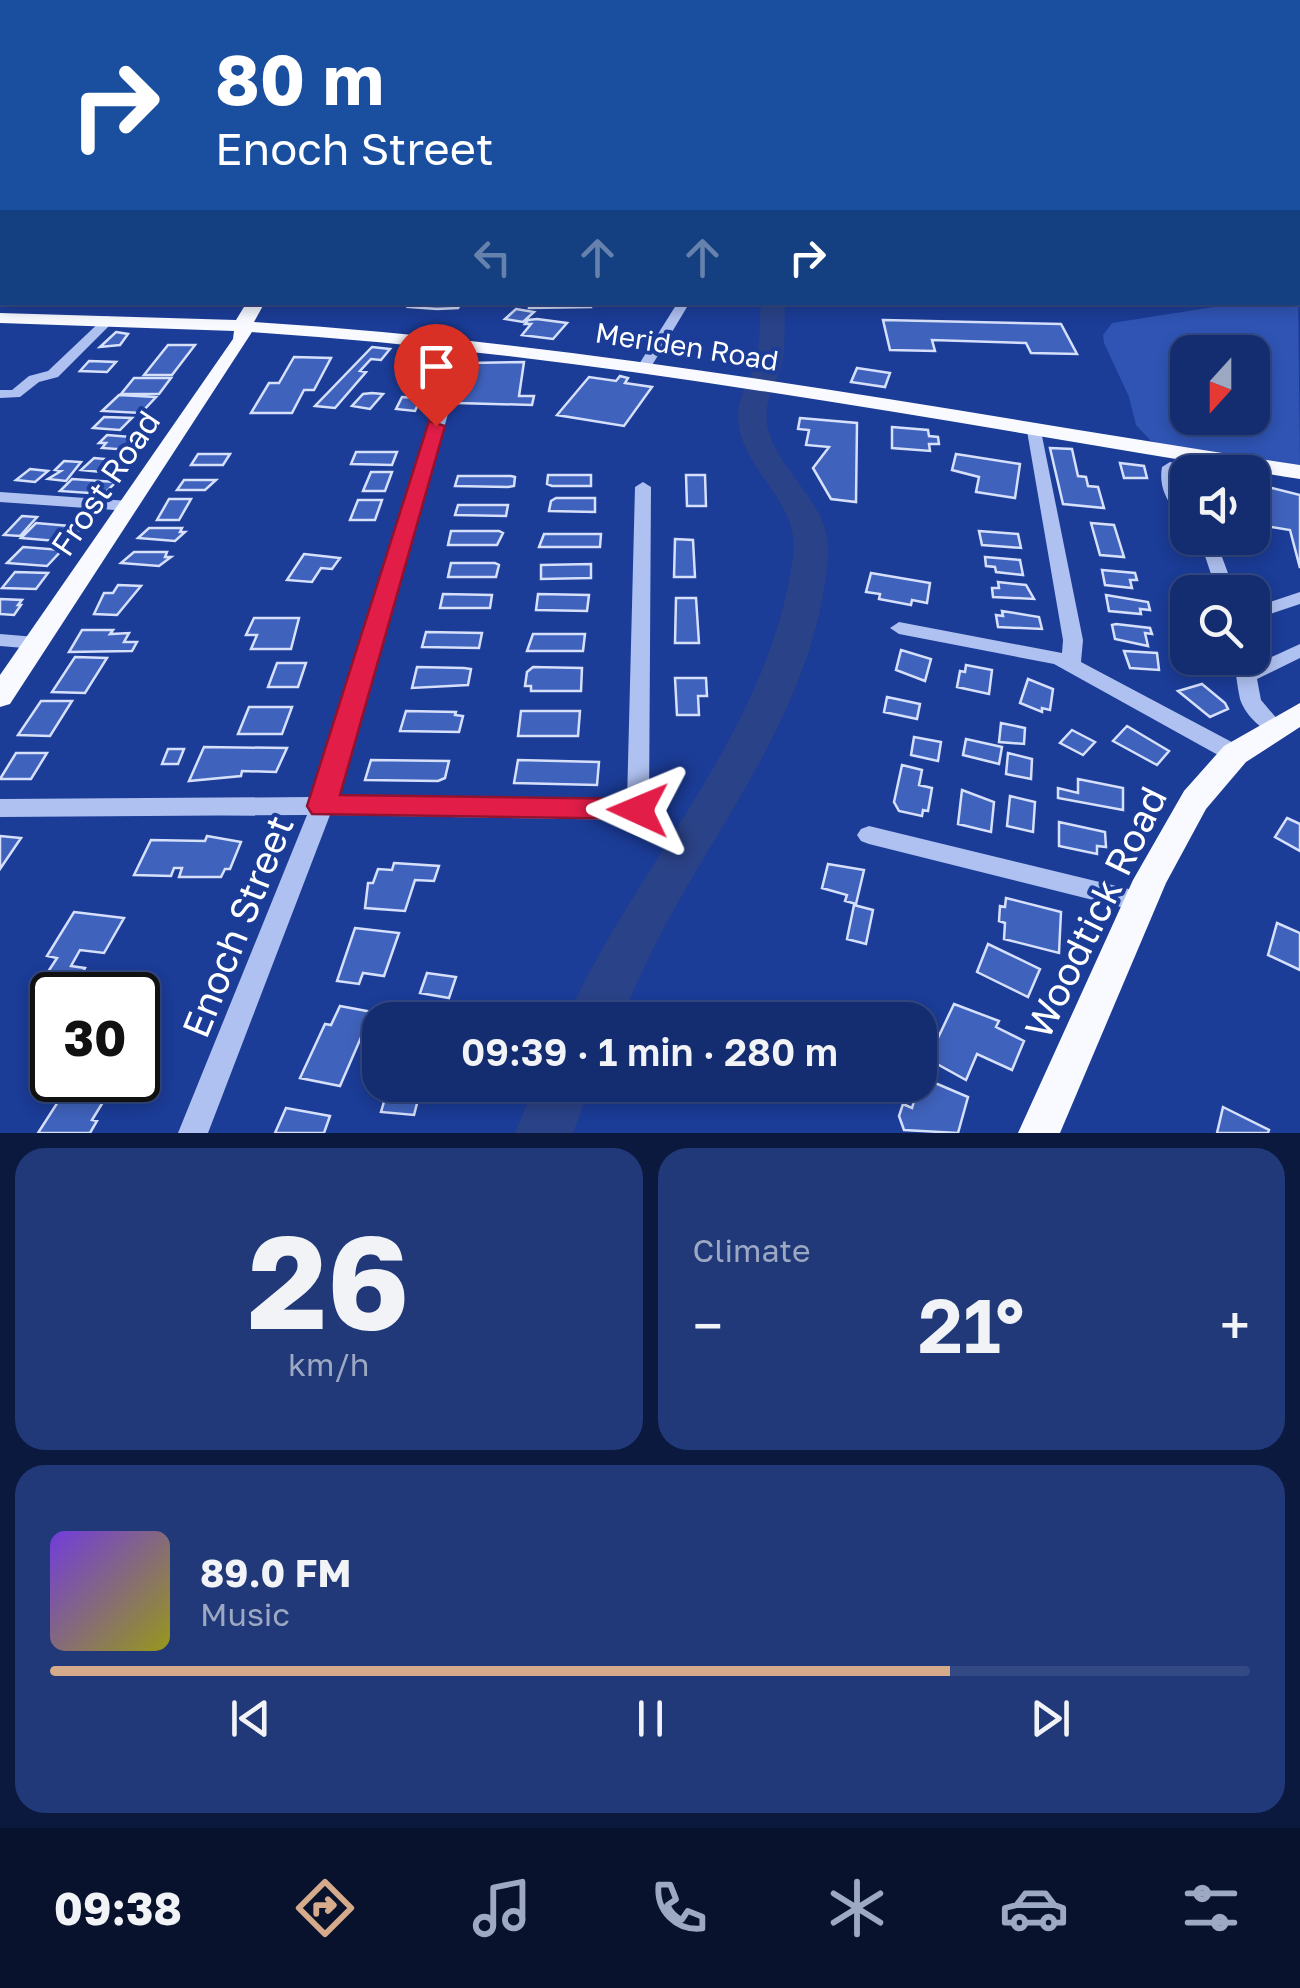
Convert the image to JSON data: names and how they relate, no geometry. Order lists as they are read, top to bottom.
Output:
{
  "streets": {
    "main road": ["Meriden Road", "Frost Road", "Woodtick Road"],
    "street": ["Enoch Street"]
  },
  "crossings": [
    ["Meriden Road", "Frost Road"],
    ["Meriden Road", "Enoch Street"]
  ],
  "north": "bottom",
  "page": {
    "turn": ["80 m", "Enoch Street"],
    "limit": "30",
    "trip": "09:39 · 1 min · 280 m",
    "tile": [
      ["26", "km/h"],
      "Climate"
    ],
    "heat": ["−", "21°", "+"],
    "song": ["89.0 FM", "Music"],
    "tabs": "09:38"
  }
}
